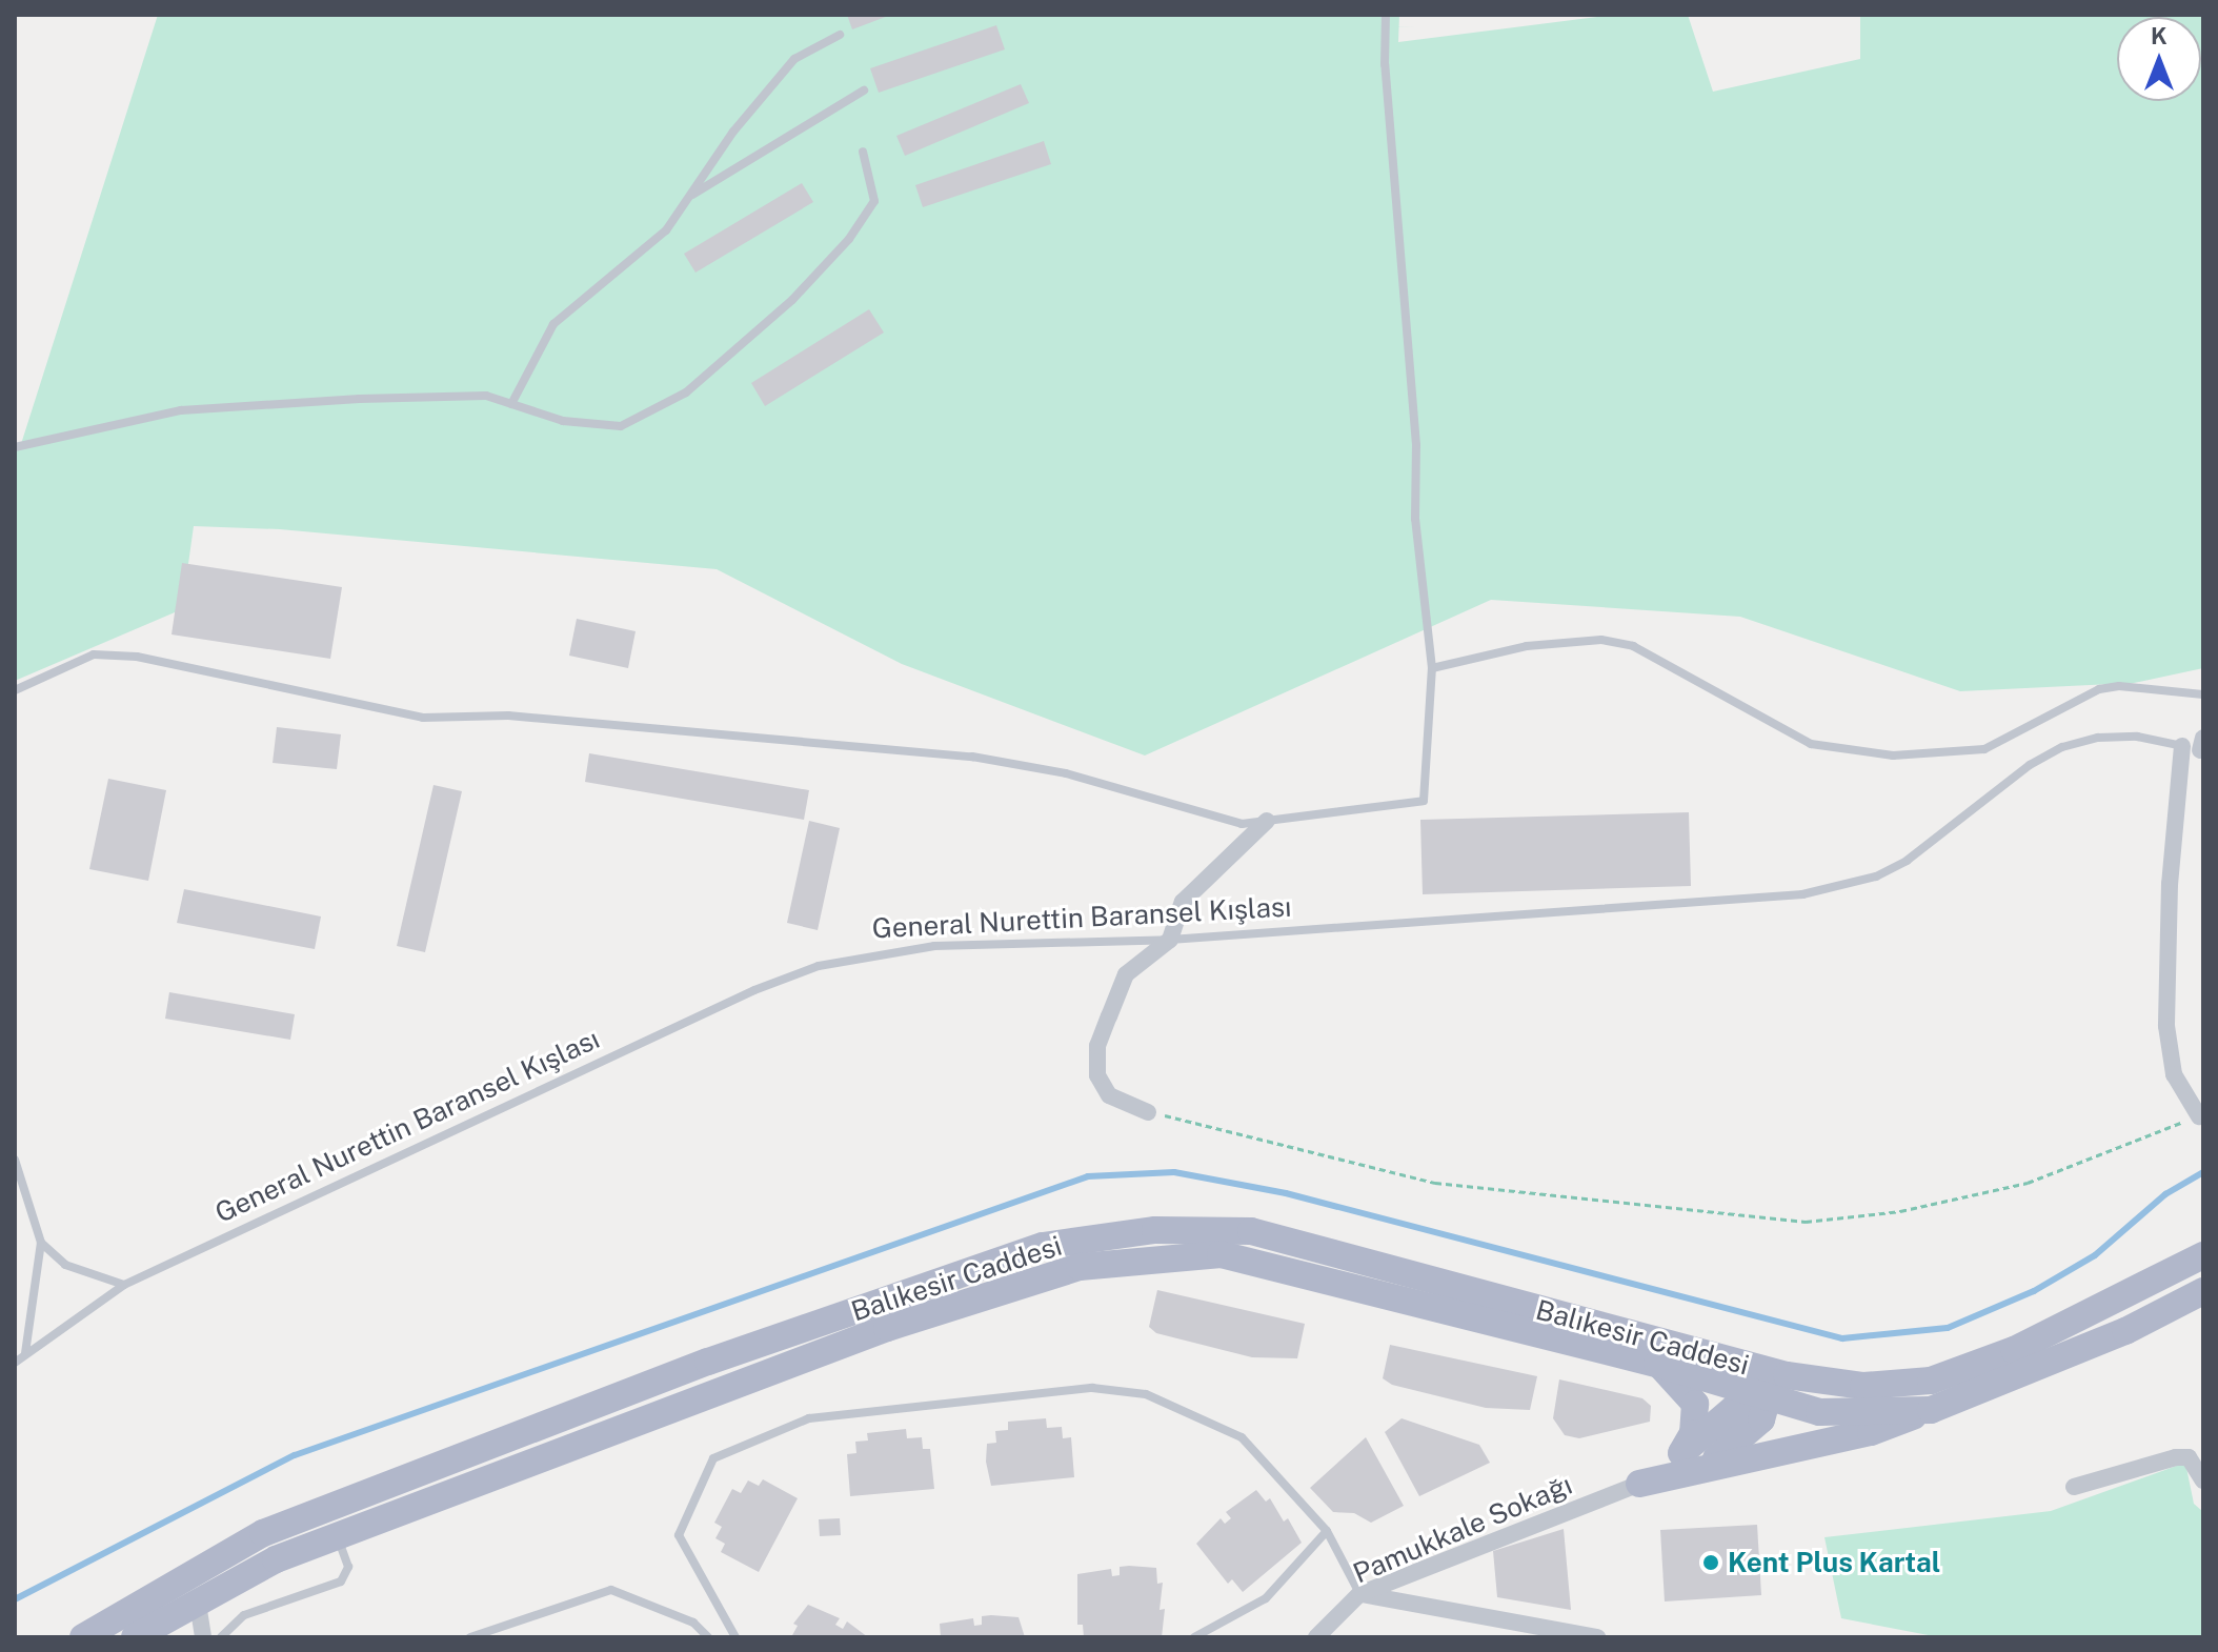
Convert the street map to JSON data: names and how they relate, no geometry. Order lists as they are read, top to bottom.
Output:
{
  "streets": {
    "main road": ["Balıkesir Caddesi"],
    "street": ["Pamukkale Sokağı"],
    "lane": ["General Nurettin Baransel Kışlası"]
  },
  "places": ["Kent Plus Kartal"],
  "north": "top"
}
